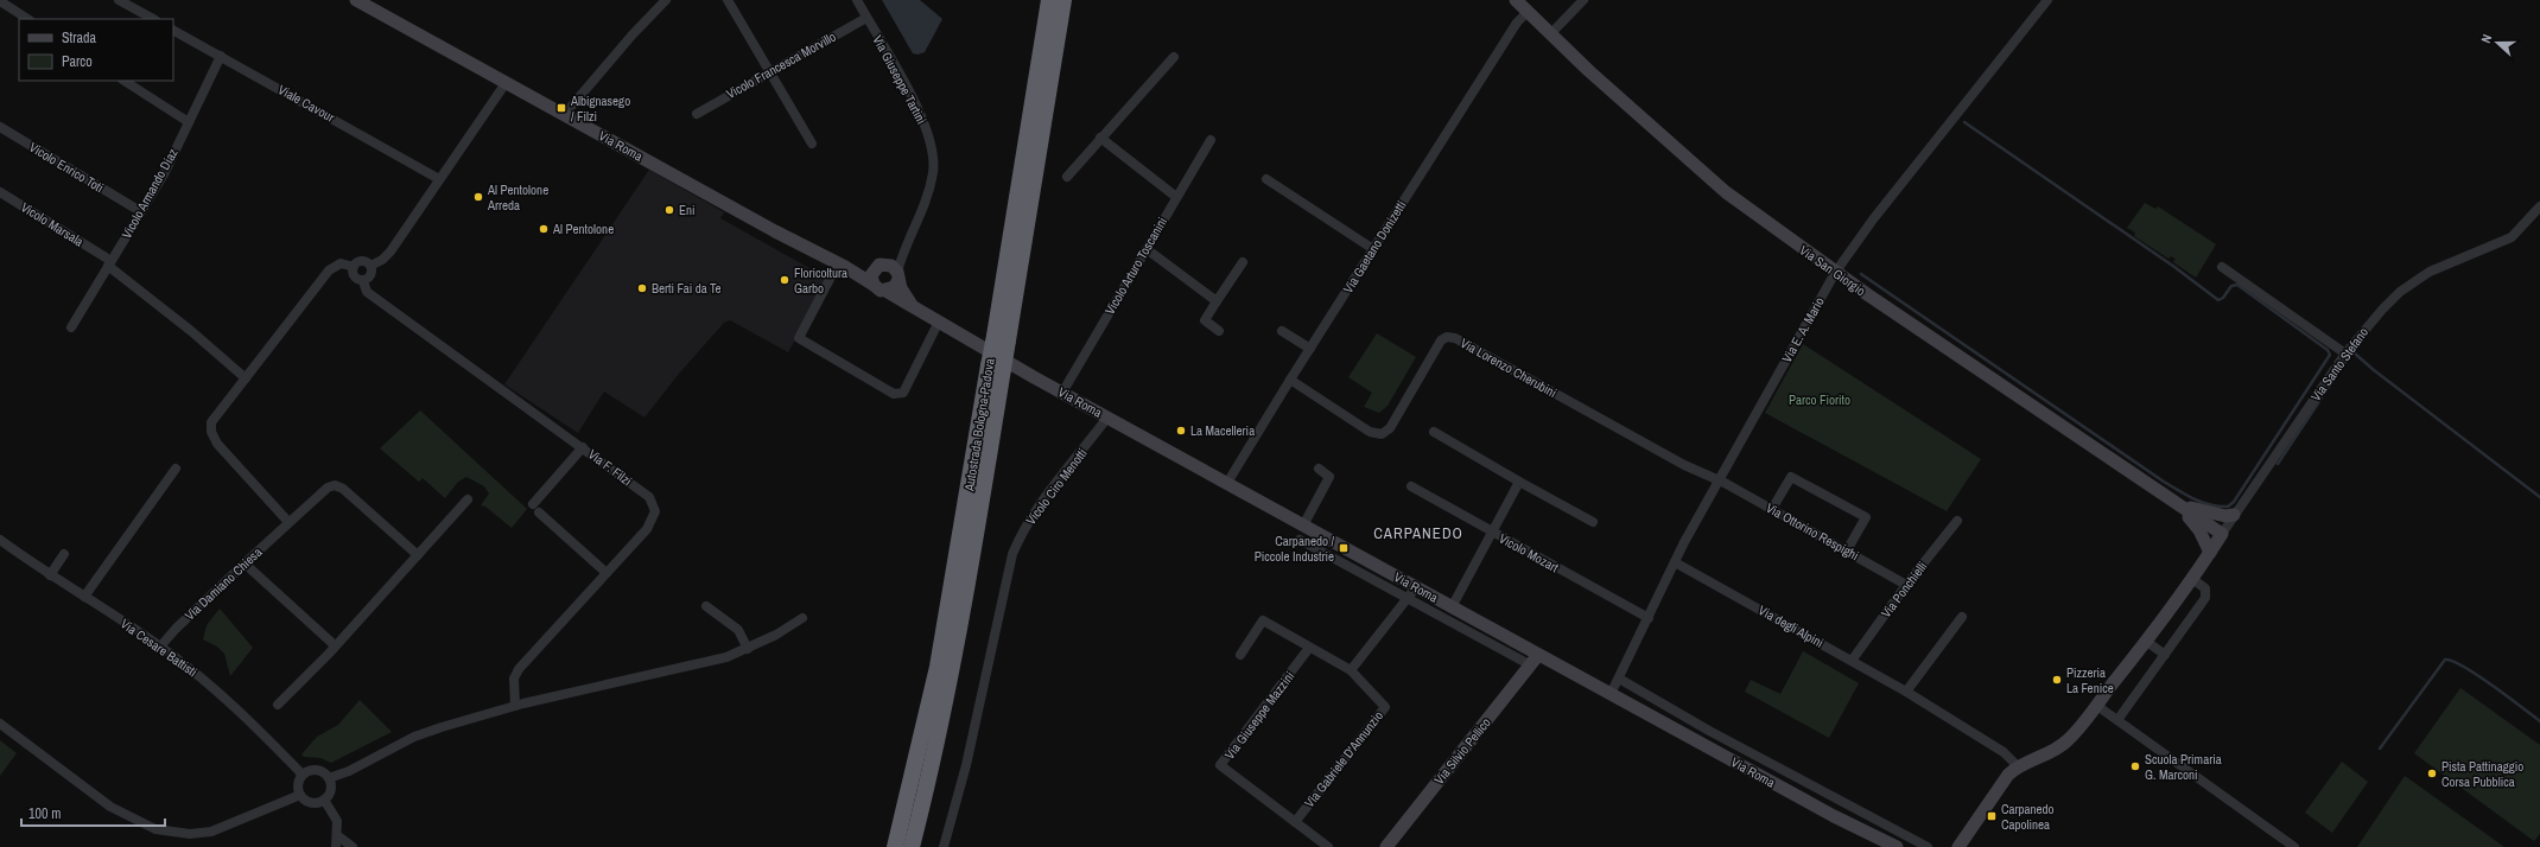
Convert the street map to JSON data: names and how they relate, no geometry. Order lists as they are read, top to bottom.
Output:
{
  "streets": {
    "highway": ["Autostrada Bologna-Padova"],
    "main road": [
      "Via Roma",
      "Via San Giorgio",
      "Via Santo Stefano",
      "Via Silvio Pellico"
    ],
    "street": [
      "Vicolo Francesca Morvillo",
      "Via Giuseppe Tartini",
      "Viale Cavour",
      "Vicolo Enrico Toti",
      "Vicolo Armando Diaz",
      "Vicolo Marsala",
      "Via Gaetano Donizetti",
      "Vicolo Arturo Toscanini",
      "Via E. A. Mario",
      "Via Lorenzo Cherubini",
      "Via F. Filzi",
      "Vicolo Ciro Menotti",
      "Via Ottorino Respighi",
      "Vicolo Mozart",
      "Via Damiano Chiesa",
      "Via Ponchielli",
      "Via degli Alpini",
      "Via Cesare Battisti",
      "Via Giuseppe Mazzini",
      "Via Gabriele D'Annunzio"
    ]
  },
  "crossings": [
    ["Vicolo Francesca Morvillo", "Via Giuseppe Tartini"],
    ["Via Giuseppe Tartini", "Via Roma"],
    ["Viale Cavour", "Vicolo Armando Diaz"],
    ["Via Roma", "Via Gaetano Donizetti"],
    ["Via Roma", "Vicolo Arturo Toscanini"],
    ["Via Roma", "Via E. A. Mario"],
    ["Via Roma", "Vicolo Ciro Menotti"],
    ["Via Roma", "Via Silvio Pellico"],
    ["Vicolo Armando Diaz", "Vicolo Marsala"],
    ["Via Gaetano Donizetti", "Via San Giorgio"],
    ["Via Gaetano Donizetti", "Via Lorenzo Cherubini"],
    ["Via San Giorgio", "Via E. A. Mario"],
    ["Via San Giorgio", "Via Santo Stefano"],
    ["Via E. A. Mario", "Via Lorenzo Cherubini"],
    ["Via E. A. Mario", "Via Ottorino Respighi"],
    ["Via E. A. Mario", "Vicolo Mozart"],
    ["Via E. A. Mario", "Via degli Alpini"],
    ["Via Santo Stefano", "Via degli Alpini"],
    ["Via Lorenzo Cherubini", "Via Ottorino Respighi"],
    ["Via Ottorino Respighi", "Via Ponchielli"],
    ["Via Damiano Chiesa", "Via Cesare Battisti"],
    ["Via Ponchielli", "Via degli Alpini"],
    ["Via Giuseppe Mazzini", "Via Gabriele D'Annunzio"]
  ],
  "districts": ["CARPANEDO"],
  "parks": ["Parco Fiorito"],
  "places": {
    "transit": ["Albignasego / Filzi", "Carpanedo / Piccole Industrie", "Carpanedo Capolinea"],
    "other": [
      "Al Pentolone Arreda",
      "Eni",
      "Al Pentolone",
      "Floricoltura Garbo",
      "Berti Fai da Te",
      "La Macelleria",
      "Pizzeria La Fenice",
      "Scuola Primaria G. Marconi",
      "Pista Pattinaggio Corsa Pubblica"
    ]
  },
  "legend": ["Strada", "Parco"],
  "scale_bar": "100 m",
  "north": "left"
}
